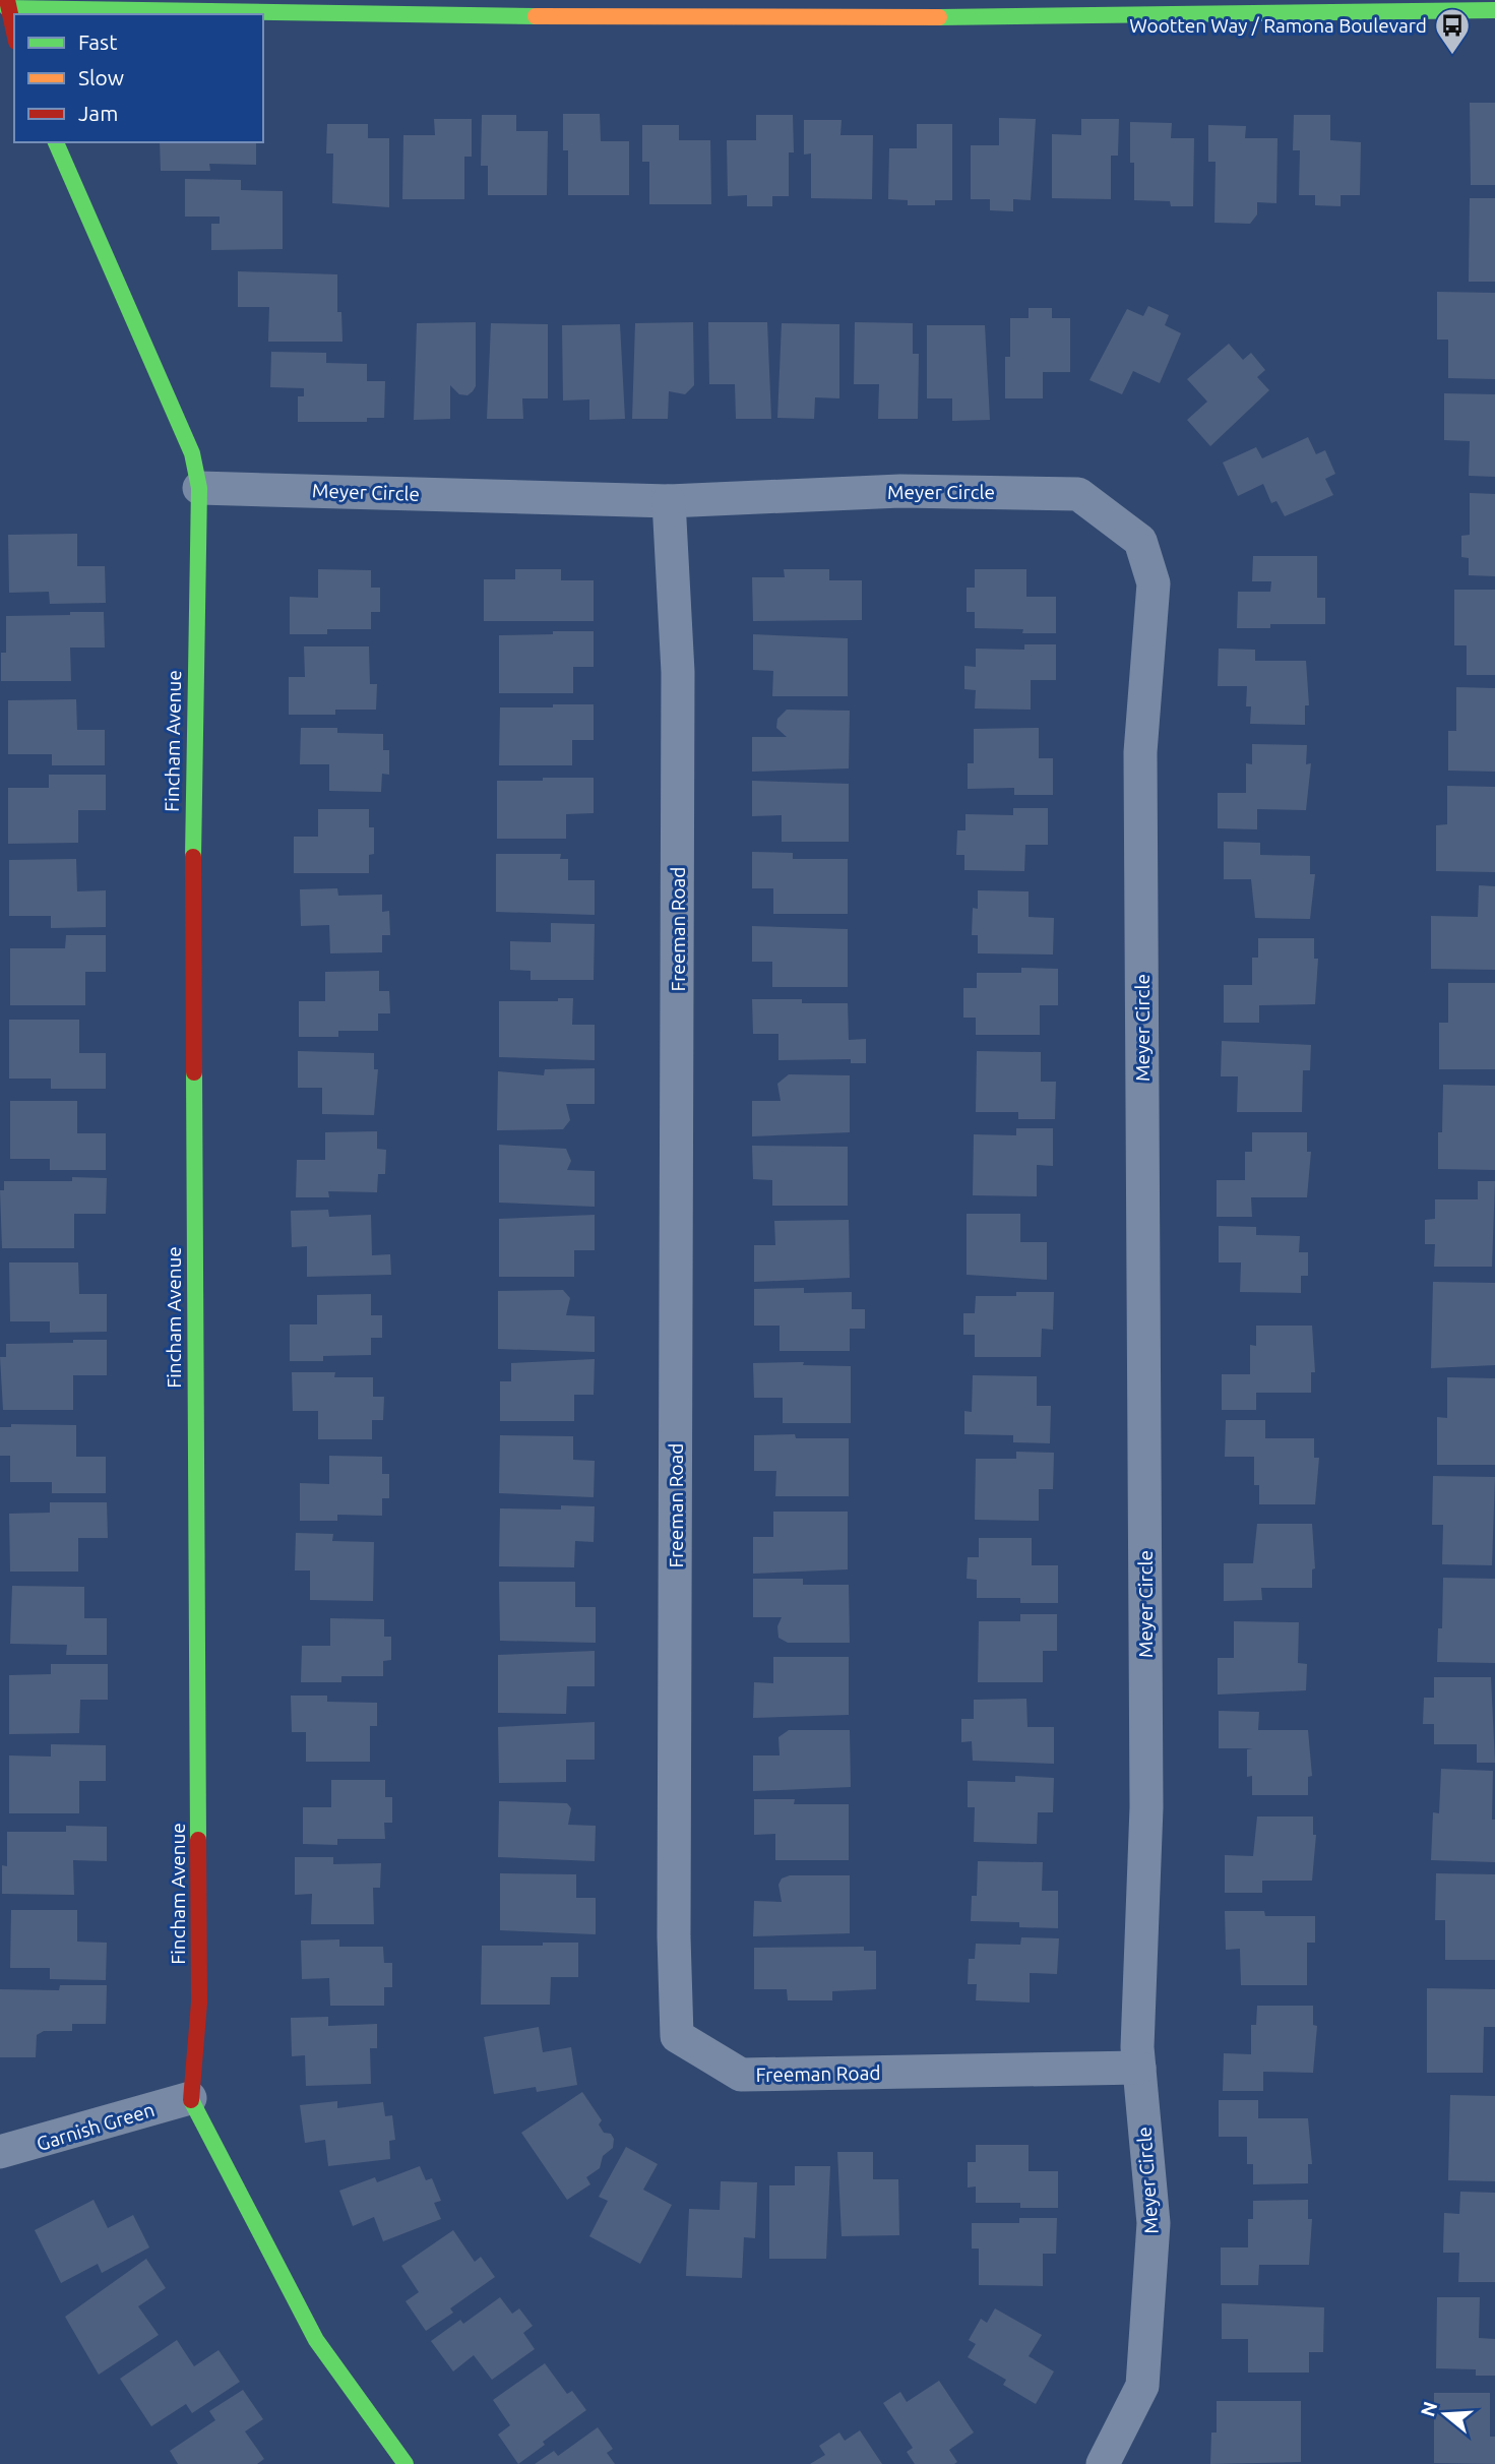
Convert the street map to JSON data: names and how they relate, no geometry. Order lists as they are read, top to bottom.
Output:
{
  "streets": {
    "street": [
      "Meyer Circle",
      "Fincham Avenue",
      "Freeman Road",
      "Garnish Green"
    ]
  },
  "crossings": [
    ["Meyer Circle", "Fincham Avenue"],
    ["Meyer Circle", "Freeman Road"],
    ["Fincham Avenue", "Garnish Green"]
  ],
  "places": {
    "bus stop": ["Wootten Way / Ramona Boulevard"]
  },
  "legend": ["Fast", "Slow", "Jam"],
  "north": "left"
}
